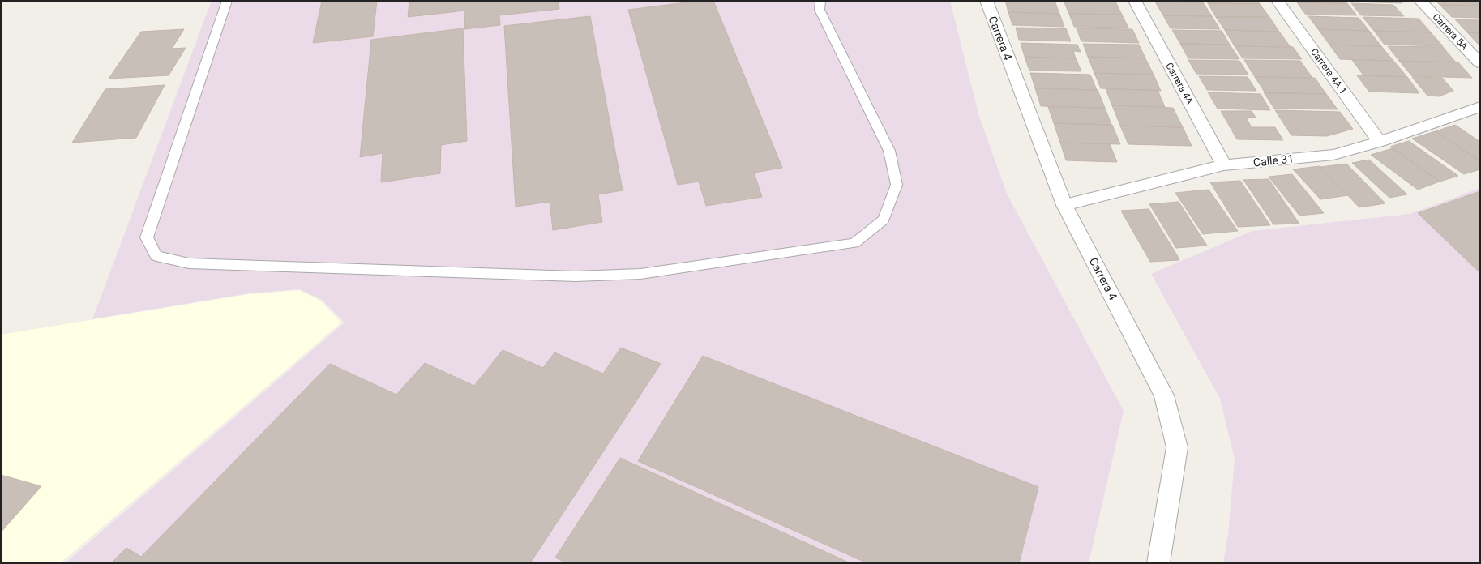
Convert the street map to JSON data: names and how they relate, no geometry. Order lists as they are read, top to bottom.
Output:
{
  "streets": {
    "street": [
      "Carrera 5A",
      "Carrera 4",
      "Carrera 4A 1",
      "Carrera 4A",
      "Calle 31"
    ]
  },
  "crossings": [
    ["Carrera 4", "Calle 31"],
    ["Carrera 4A 1", "Calle 31"],
    ["Carrera 4A", "Calle 31"]
  ]
}
